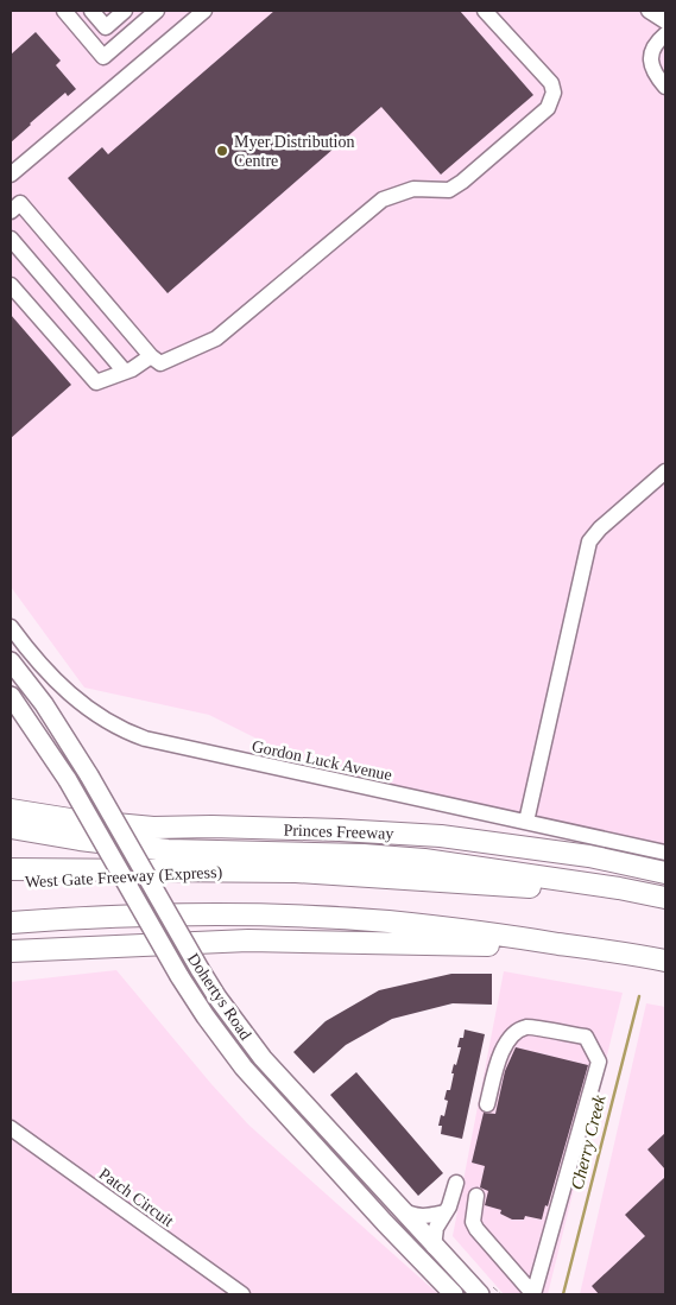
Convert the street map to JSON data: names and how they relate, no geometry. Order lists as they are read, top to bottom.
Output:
{
  "streets": {
    "highway": ["Princes Freeway", "West Gate Freeway (Express)"],
    "main road": ["Dohertys Road"],
    "street": ["Gordon Luck Avenue", "Patch Circuit"]
  },
  "water": ["Cherry Creek"],
  "places": ["Myer Distribution Centre"]
}
